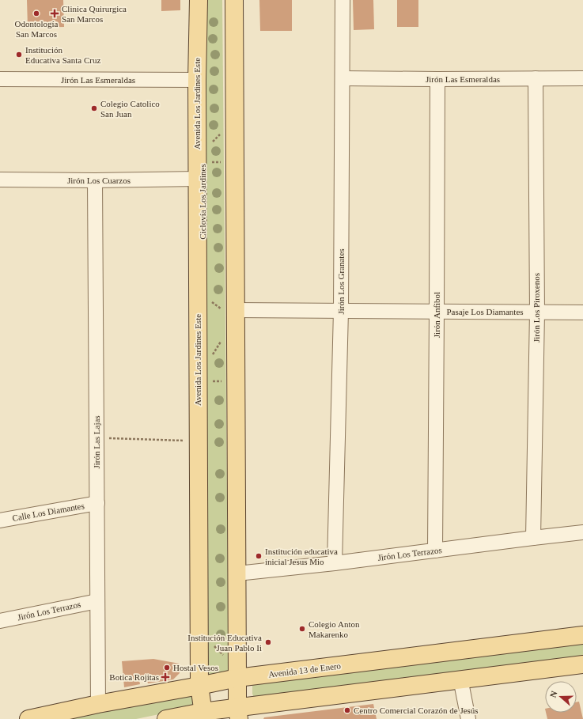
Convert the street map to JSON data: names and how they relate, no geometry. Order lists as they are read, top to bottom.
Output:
{
  "streets": {
    "main road": ["Avenida Los Jardines Este", "Avenida 13 de Enero"],
    "street": [
      "Jirón Las Esmeraldas",
      "Jirón Los Cuarzos",
      "Jirón Los Granates",
      "Jirón Los Piroxenos",
      "Pasaje Los Diamantes",
      "Jirón Anfibol",
      "Jirón Las Lajas",
      "Calle Los Diamantes",
      "Jirón Los Terrazos"
    ]
  },
  "crossings": [
    ["Jirón Las Esmeraldas", "Avenida Los Jardines Este"],
    ["Jirón Las Esmeraldas", "Jirón Los Granates"],
    ["Jirón Las Esmeraldas", "Jirón Los Piroxenos"],
    ["Jirón Las Esmeraldas", "Jirón Anfibol"],
    ["Avenida Los Jardines Este", "Jirón Los Cuarzos"],
    ["Avenida Los Jardines Este", "Avenida 13 de Enero"],
    ["Jirón Los Cuarzos", "Jirón Las Lajas"],
    ["Jirón Los Granates", "Pasaje Los Diamantes"],
    ["Jirón Los Granates", "Jirón Los Terrazos"],
    ["Jirón Los Piroxenos", "Pasaje Los Diamantes"],
    ["Jirón Los Piroxenos", "Jirón Los Terrazos"],
    ["Pasaje Los Diamantes", "Jirón Anfibol"],
    ["Jirón Anfibol", "Jirón Los Terrazos"],
    ["Jirón Las Lajas", "Calle Los Diamantes"],
    ["Jirón Las Lajas", "Jirón Los Terrazos"],
    ["Jirón Las Lajas", "Avenida 13 de Enero"]
  ],
  "places": {
    "other": [
      "Odontología San Marcos",
      "Institución Educativa Santa Cruz",
      "Colegio Catolico San Juan",
      "Institución educativa inicial Jesus Mio",
      "Colegio Anton Makarenko",
      "Institución Educativa Juan Pablo Ii",
      "Hostal Vesos",
      "Centro Comercial Corazón de Jesús"
    ],
    "health": ["Clinica Quirurgica San Marcos", "Botica Rojitas"]
  },
  "north": "left"
}
